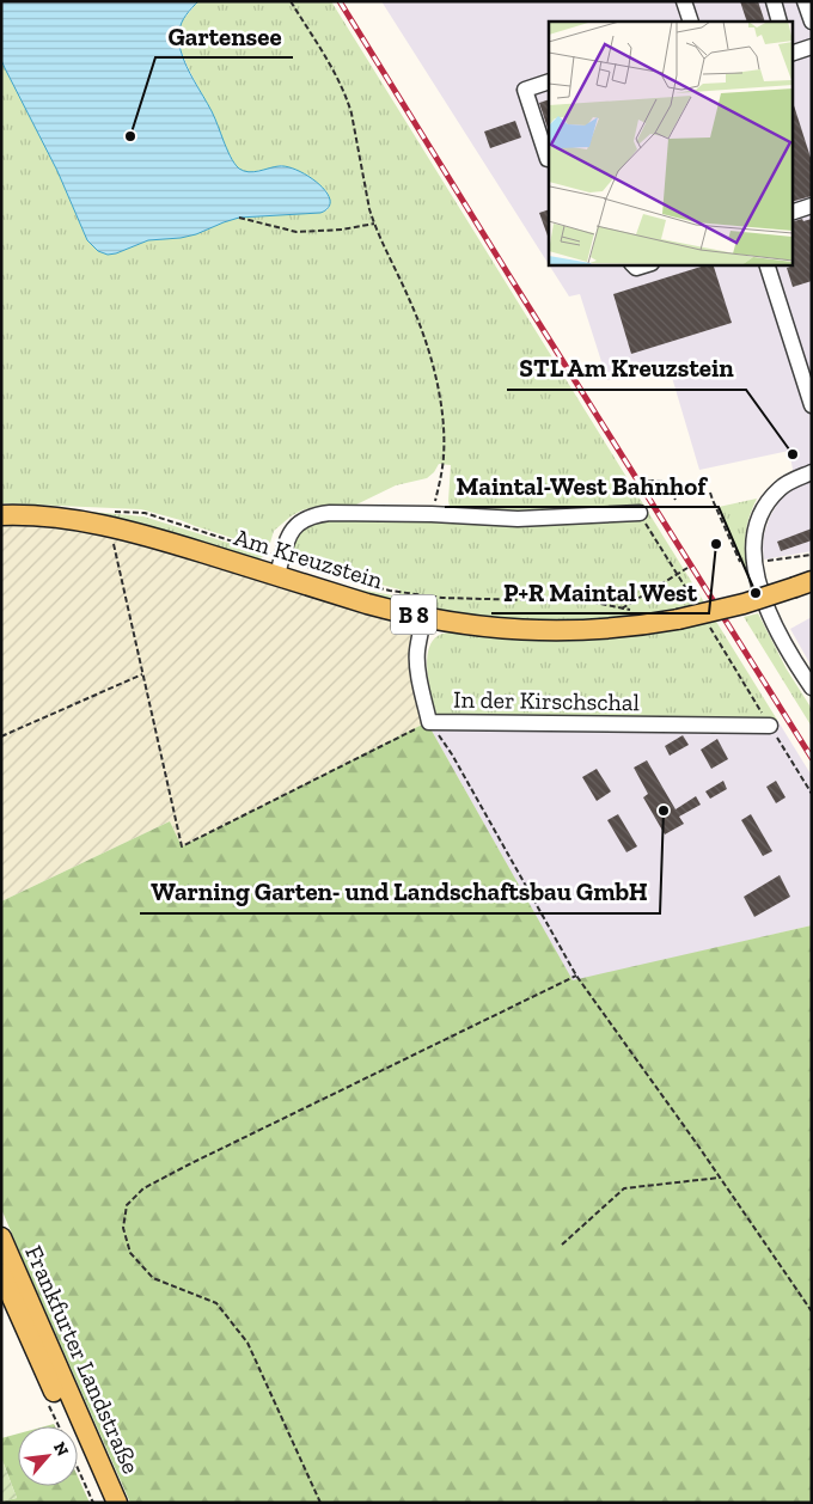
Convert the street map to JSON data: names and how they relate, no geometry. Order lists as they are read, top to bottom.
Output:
{
  "streets": {
    "main road": ["Am Kreuzstein", "B 8", "Frankfurter Landstraße"],
    "street": ["In der Kirschschal"]
  },
  "crossings": [
    ["Am Kreuzstein", "In der Kirschschal"]
  ],
  "places": [
    "Gartensee",
    "STL Am Kreuzstein",
    "P+R Maintal West",
    "Maintal-West Bahnhof",
    "Warning Garten- und Landschaftsbau GmbH"
  ],
  "north": "top right"
}
